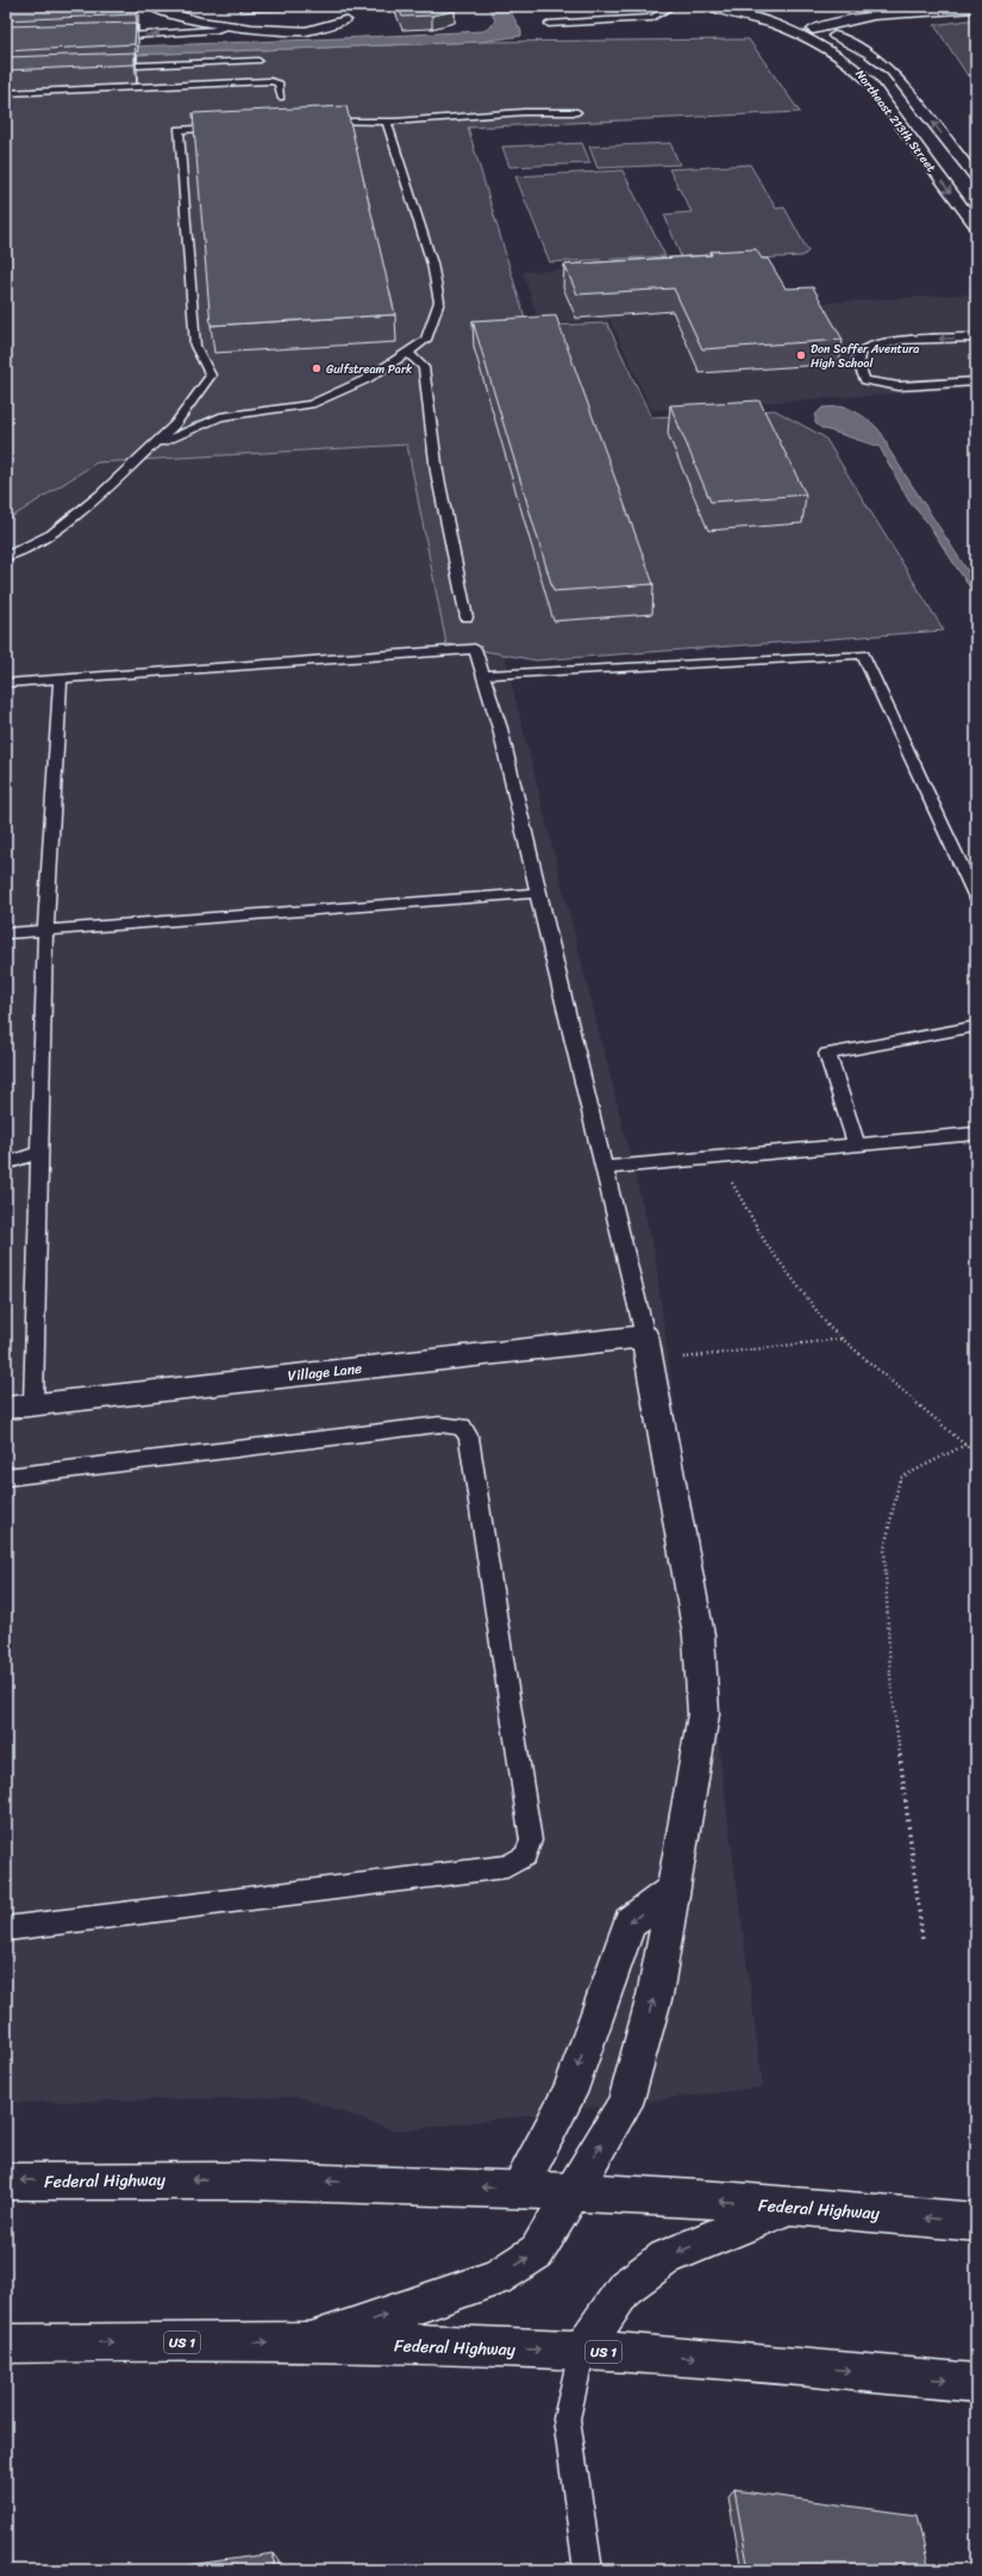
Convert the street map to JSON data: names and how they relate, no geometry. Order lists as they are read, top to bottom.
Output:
{
  "streets": {
    "street": [
      "Northeast 213th Street",
      "Village Lane",
      "Federal Highway",
      "US 1"
    ]
  },
  "places": ["Don Soffer Aventura High School", "Gulfstream Park"]
}
